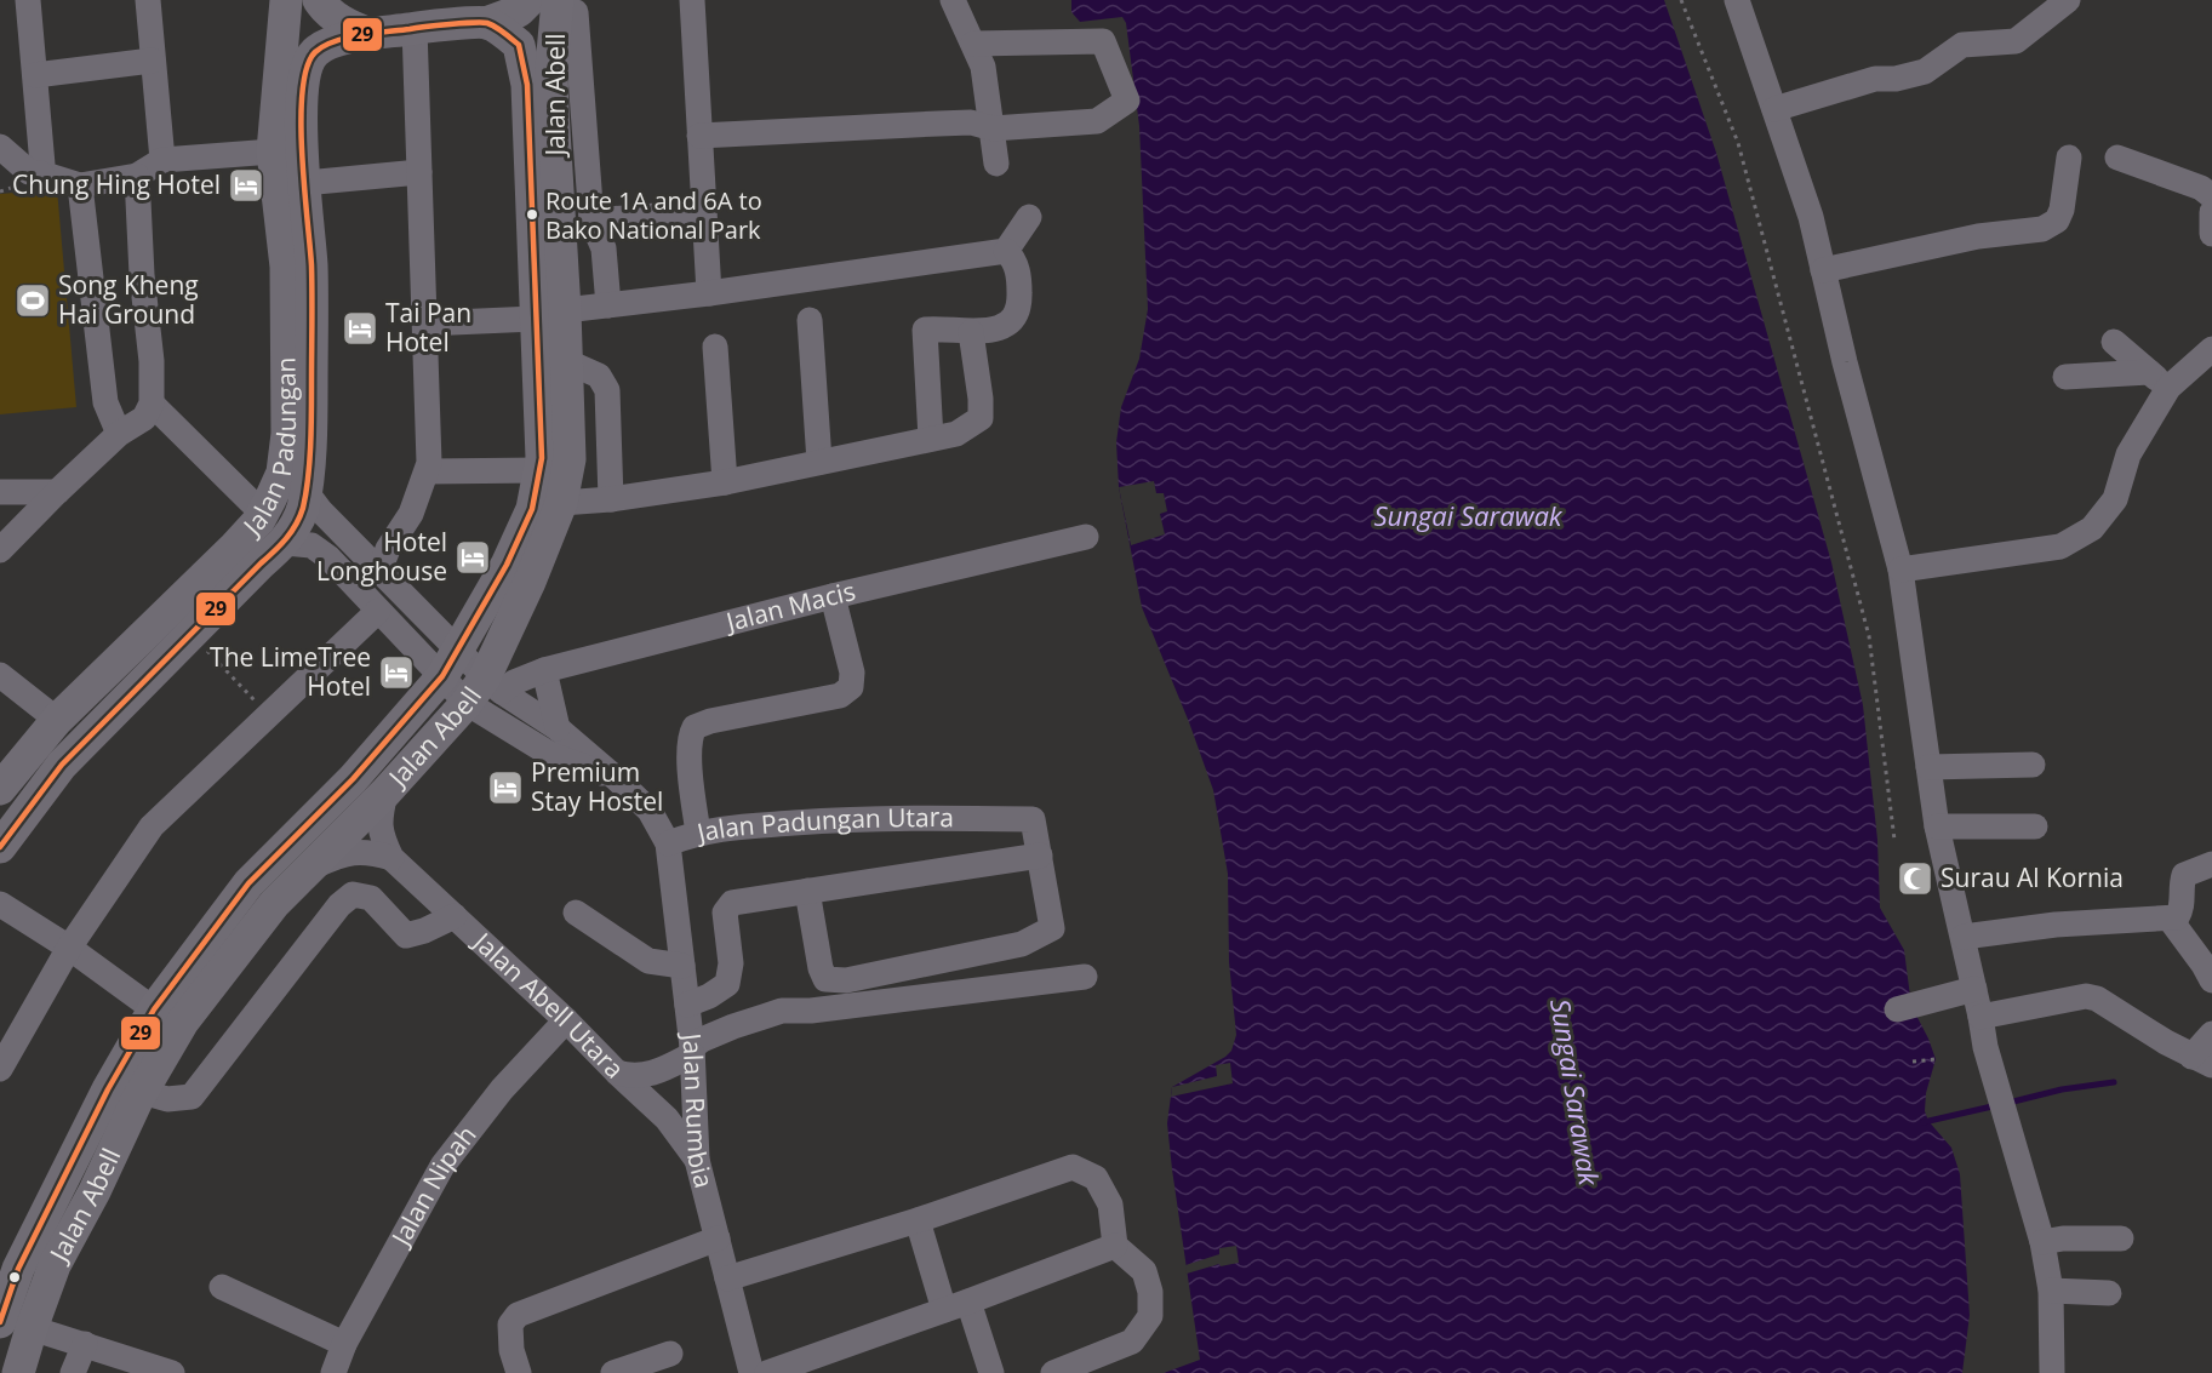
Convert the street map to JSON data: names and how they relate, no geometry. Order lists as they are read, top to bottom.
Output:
{
  "streets": {
    "main road": ["Jalan Abell", "Jalan Padungan"],
    "street": [
      "Jalan Macis",
      "Jalan Padungan Utara",
      "Jalan Abell Utara",
      "Jalan Rumbia",
      "Jalan Nipah"
    ]
  },
  "crossings": [
    ["Jalan Abell", "Jalan Padungan"],
    ["Jalan Abell", "Jalan Macis"],
    ["Jalan Abell", "Jalan Padungan Utara"],
    ["Jalan Padungan", "Jalan Padungan Utara"],
    ["Jalan Macis", "Jalan Padungan Utara"],
    ["Jalan Padungan Utara", "Jalan Rumbia"],
    ["Jalan Abell Utara", "Jalan Rumbia"],
    ["Jalan Abell Utara", "Jalan Nipah"]
  ],
  "water": ["Sungai Sarawak"],
  "places": {
    "hotel": [
      "Chung Hing Hotel",
      "Tai Pan Hotel",
      "Hotel Longhouse",
      "The LimeTree Hotel",
      "Premium Stay Hostel"
    ],
    "other": ["Route 1A and 6A to Bako National Park"],
    "sports": ["Song Kheng Hai Ground"],
    "mosque": ["Surau Al Kornia"]
  },
  "lines": ["transit line 29"]
}
